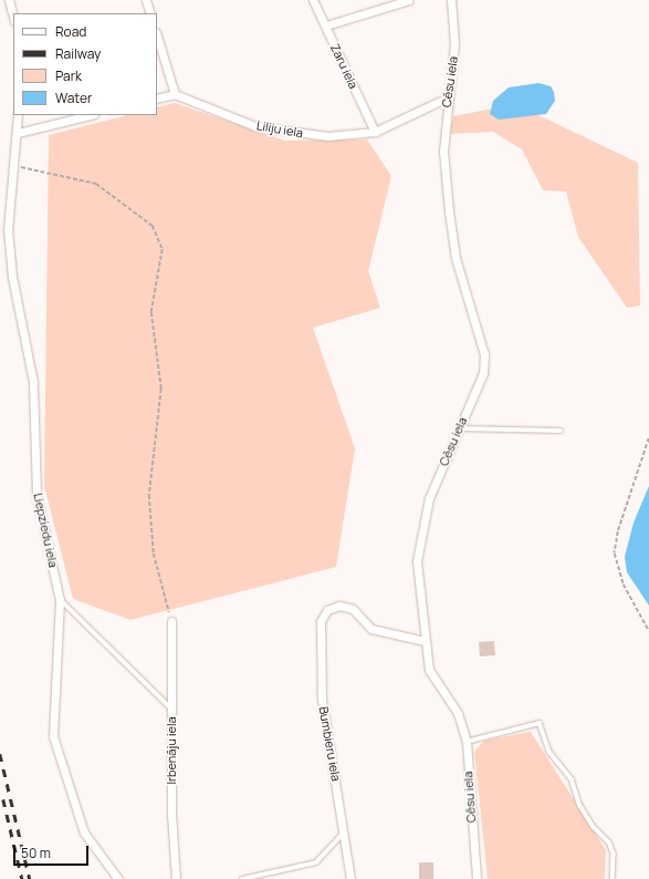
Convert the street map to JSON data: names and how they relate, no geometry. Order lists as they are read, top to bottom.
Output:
{
  "streets": {
    "street": [
      "Zaru iela",
      "Cēsu iela",
      "Liliju iela",
      "Liepziedu iela",
      "Bumbieru iela",
      "Irbenāju iela"
    ]
  },
  "crossings": [
    ["Zaru iela", "Liliju iela"],
    ["Cēsu iela", "Liliju iela"],
    ["Cēsu iela", "Bumbieru iela"]
  ],
  "legend": [
    "Road",
    "Railway",
    "Park",
    "Water"
  ],
  "scale_bar": "50 m"
}
